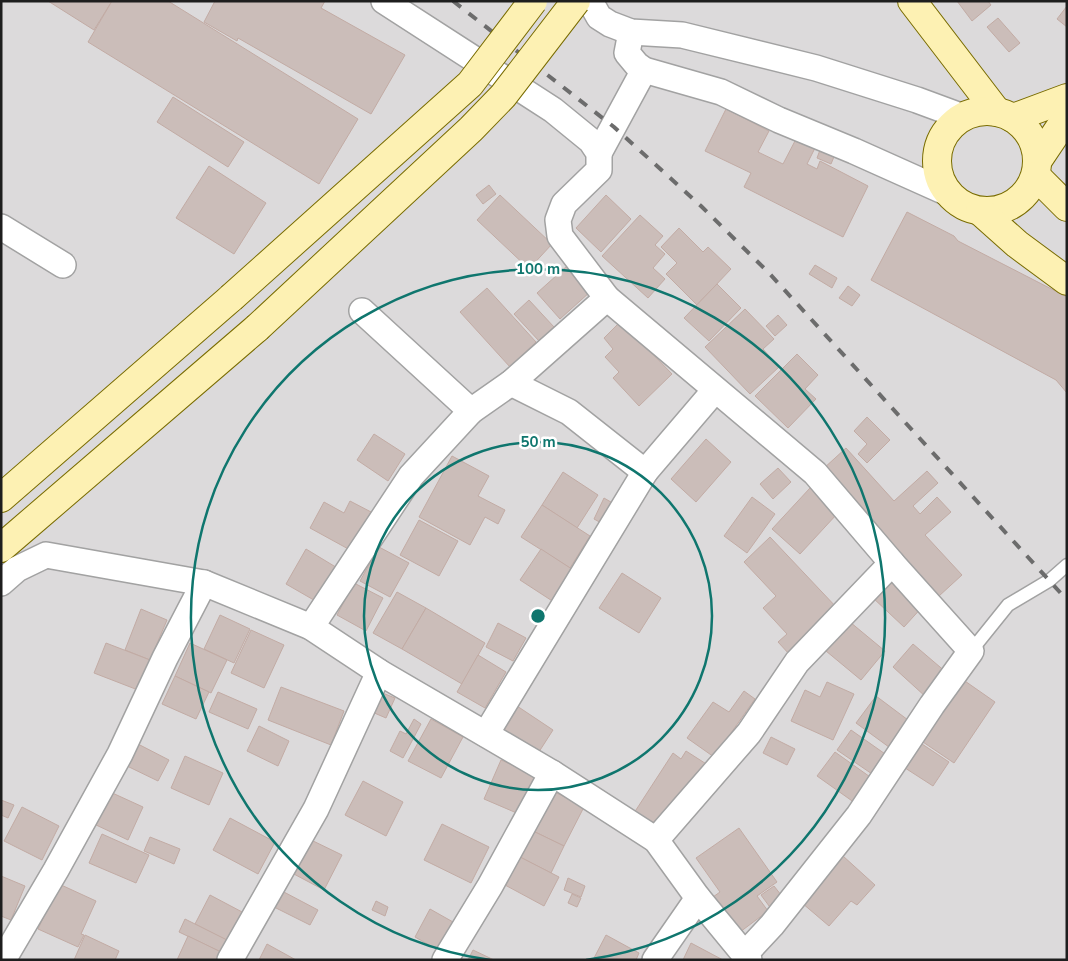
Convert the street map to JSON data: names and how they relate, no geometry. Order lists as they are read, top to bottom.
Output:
{
  "rings": ["100 m", "50 m"]
}
